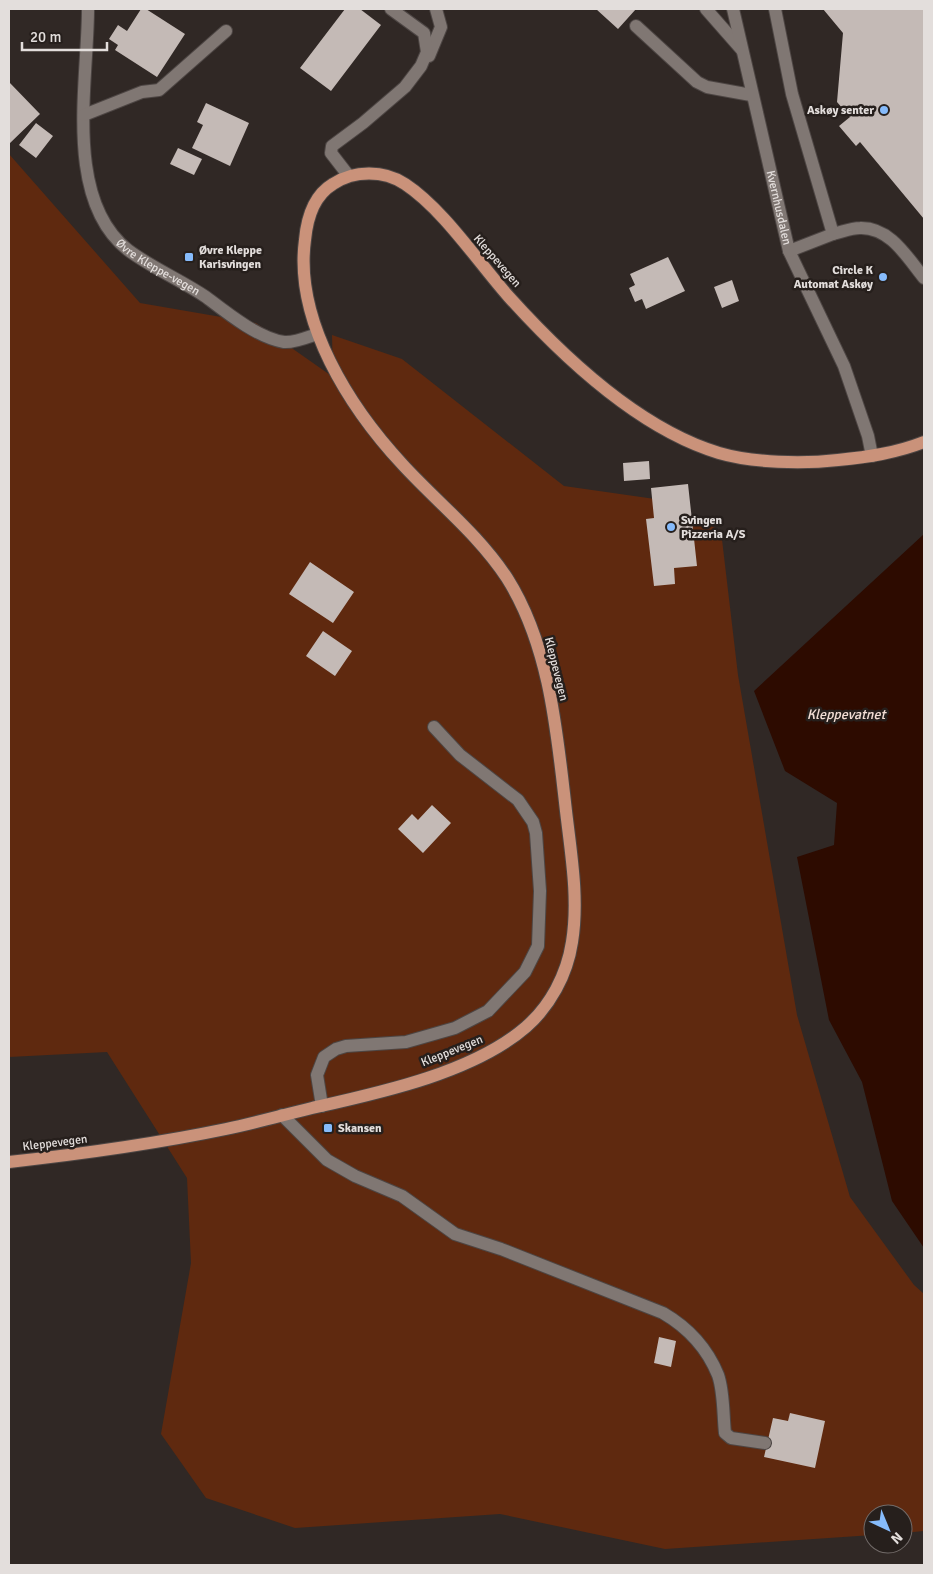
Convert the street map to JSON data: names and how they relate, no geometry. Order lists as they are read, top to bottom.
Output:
{
  "streets": {
    "main road": ["Kleppevegen"],
    "street": ["Kvernhusdalen", "Øvre Kleppe-vegen"]
  },
  "crossings": [
    ["Kvernhusdalen", "Kleppevegen"],
    ["Kleppevegen", "Øvre Kleppe-vegen"]
  ],
  "water": ["Kleppevatnet"],
  "places": {
    "other": ["Askøy senter", "Circle K Automat Askøy", "Svingen Pizzeria A/S"],
    "transit": ["Øvre Kleppe Karisvingen", "Skansen"]
  },
  "scale_bar": "20 m",
  "north": "bottom right"
}
